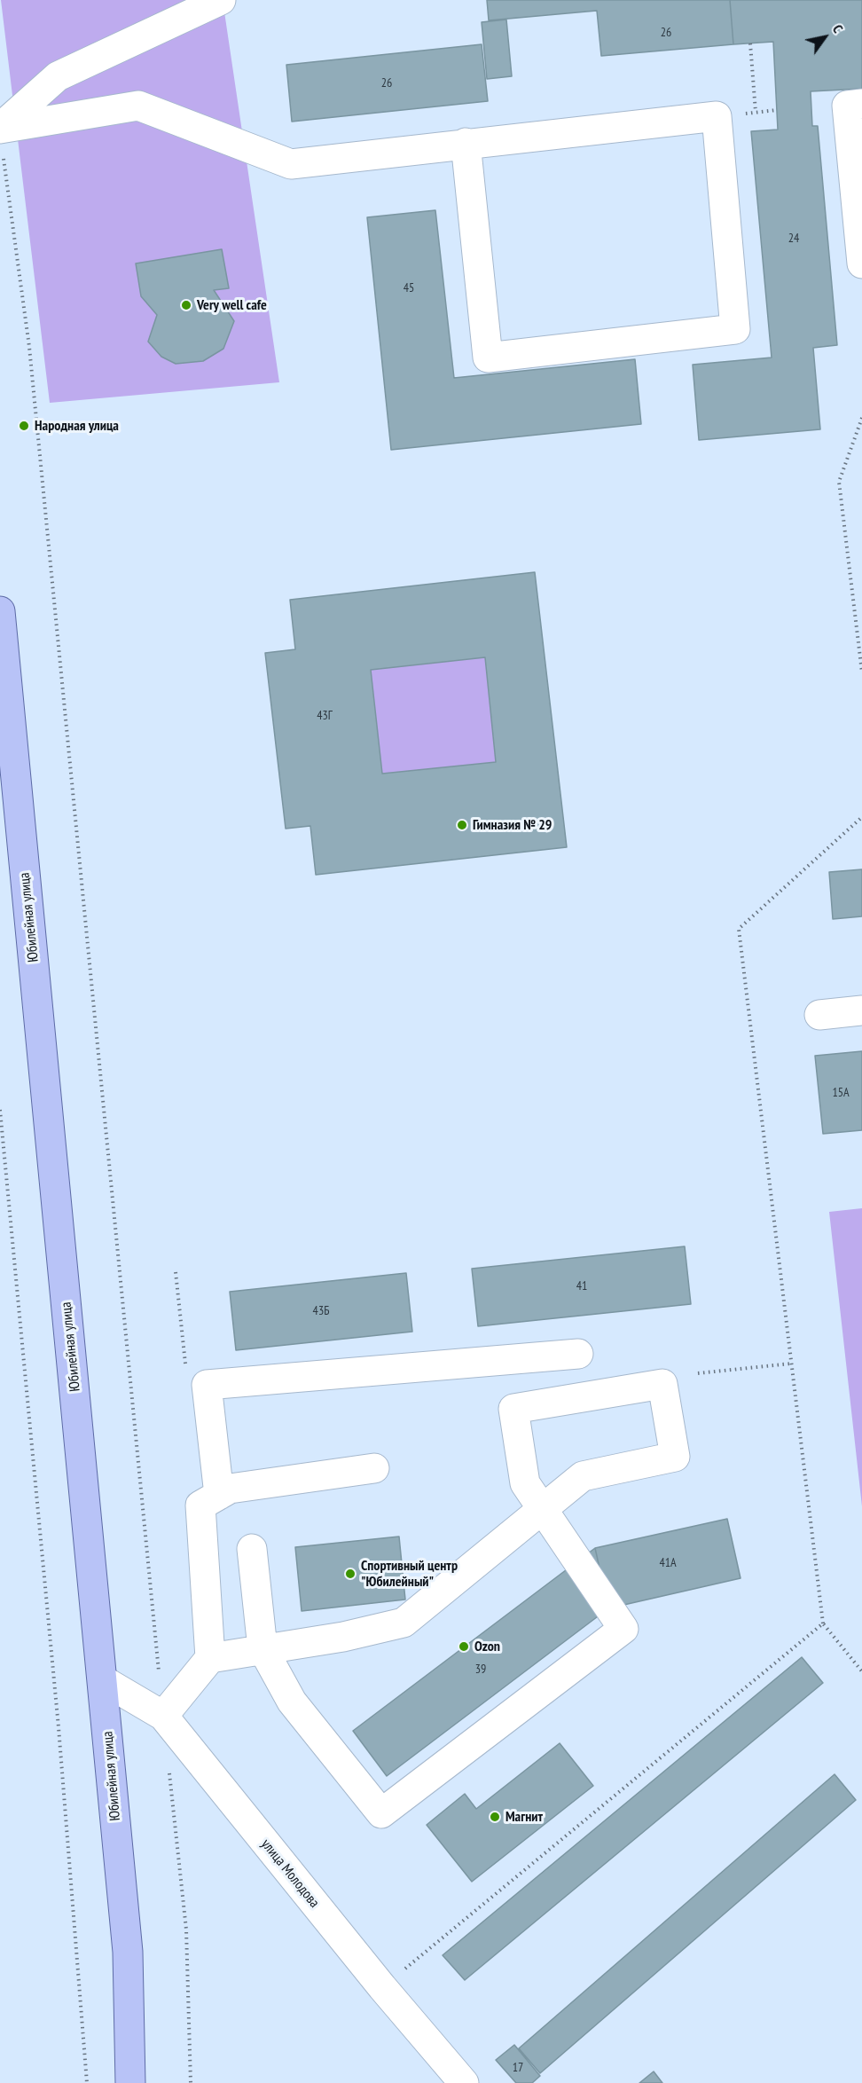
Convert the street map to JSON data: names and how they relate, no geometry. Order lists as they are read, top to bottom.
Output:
{
  "streets": {
    "main road": ["Юбилейная улица"],
    "street": ["улица Молодова"]
  },
  "crossings": [
    ["Юбилейная улица", "улица Молодова"]
  ],
  "places": [
    "Very well cafe",
    "Народная улица",
    "Гимназия № 29",
    "Спортивный центр \"Юбилейный\"",
    "Ozon",
    "Магнит"
  ],
  "house_numbers": [
    "26",
    "26",
    "24",
    "45",
    "43Г",
    "15А",
    "41",
    "43Б",
    "41А",
    "39",
    "17"
  ],
  "north": "top right"
}
